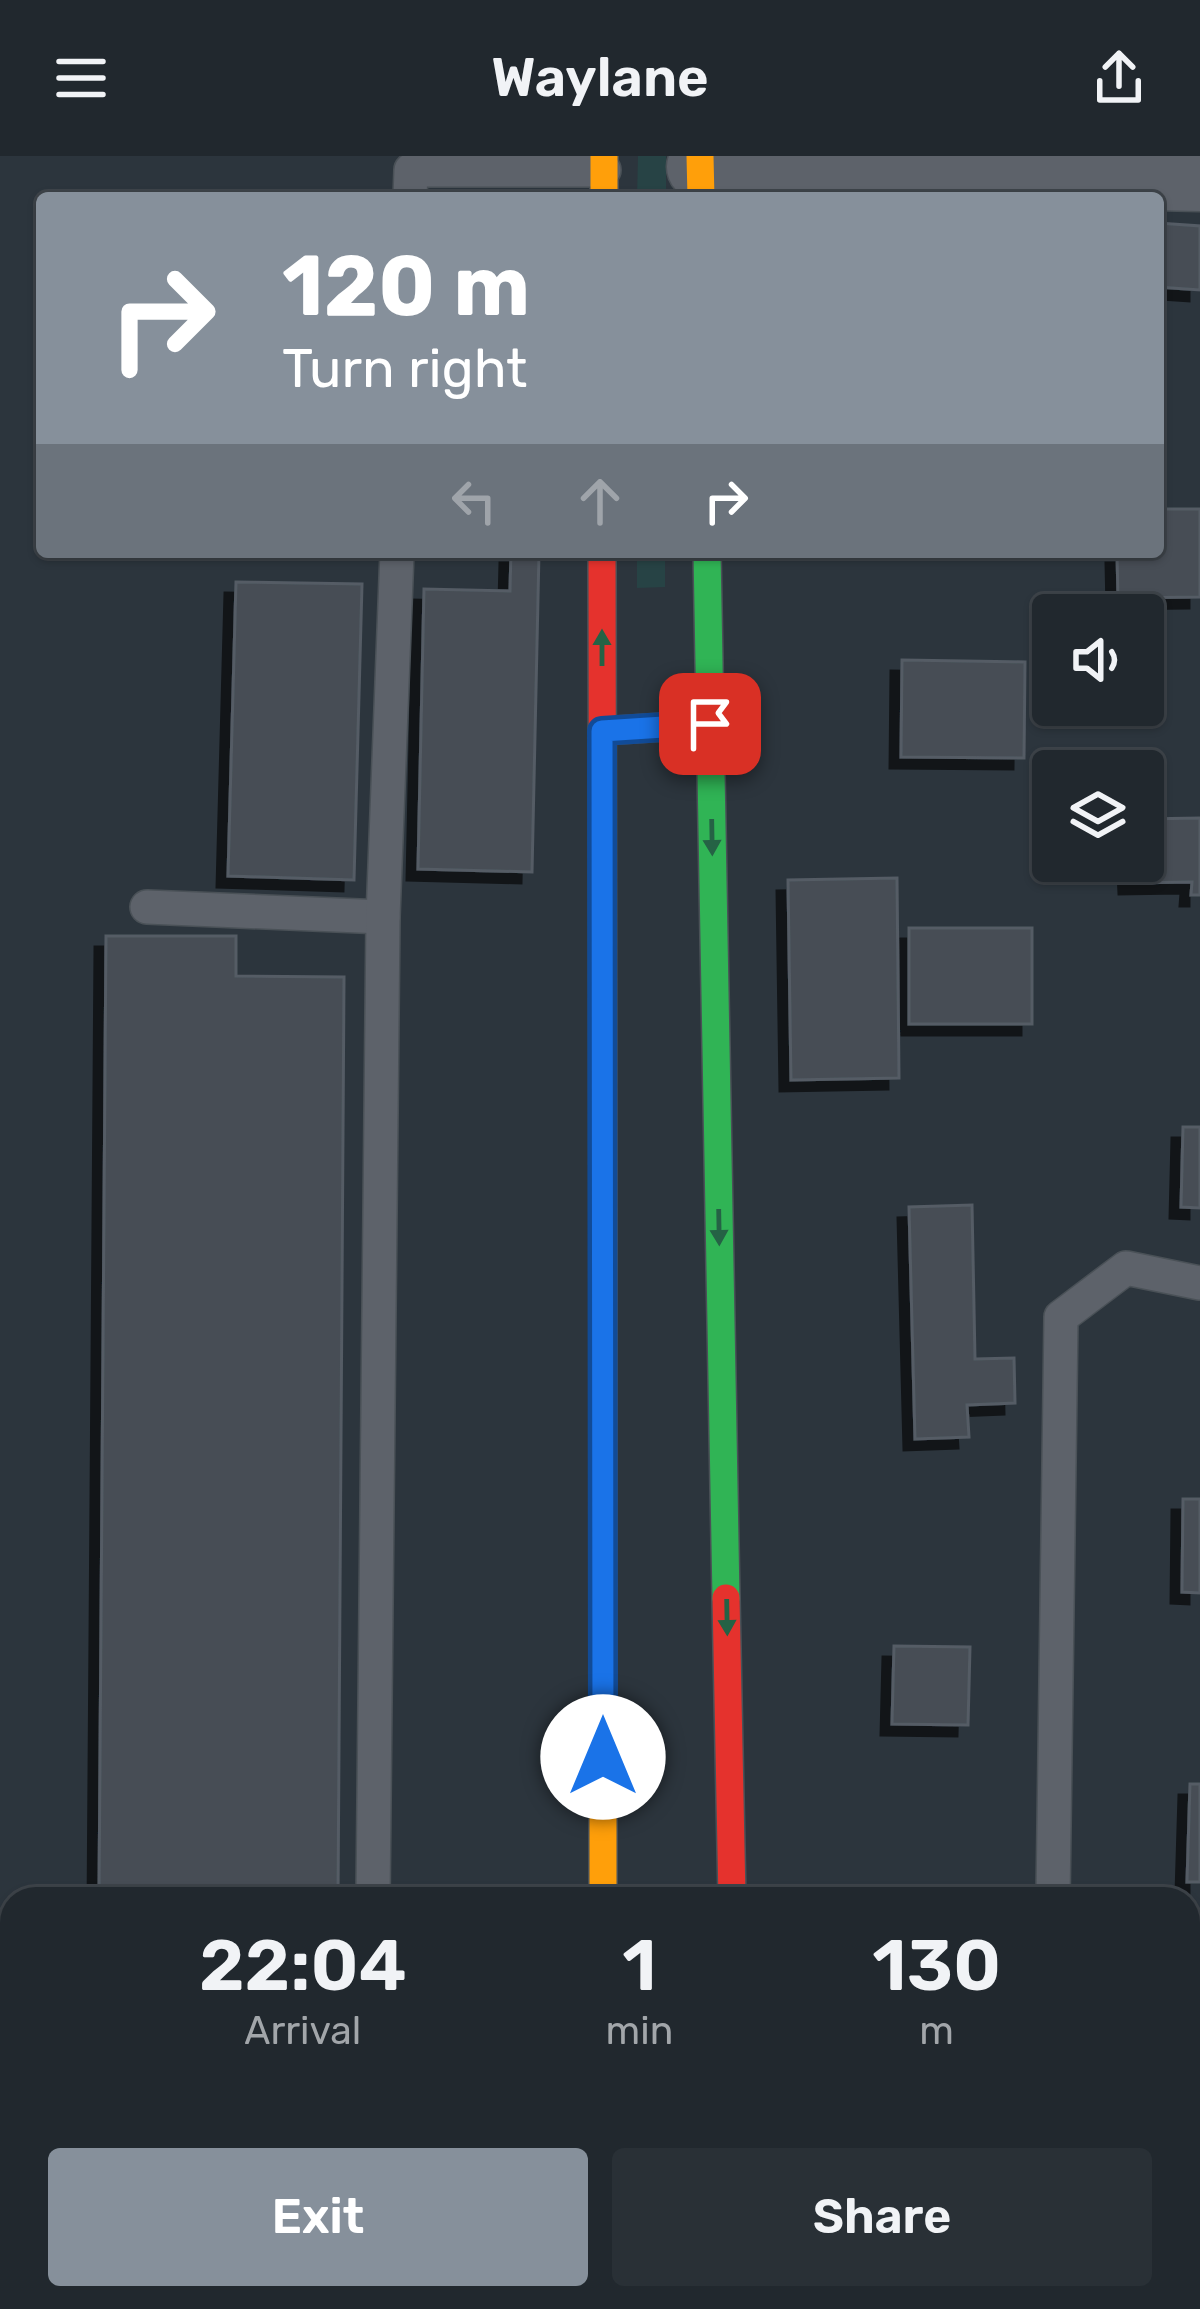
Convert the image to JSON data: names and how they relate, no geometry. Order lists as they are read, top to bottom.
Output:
{
  "page": {
    "header": "Waylane",
    "turn": ["120 m", "Turn right"],
    "eta": [
      "22:04",
      "Arrival",
      "1",
      "min",
      "130",
      "m"
    ],
    "buttons": ["Exit", "Share"]
  }
}
